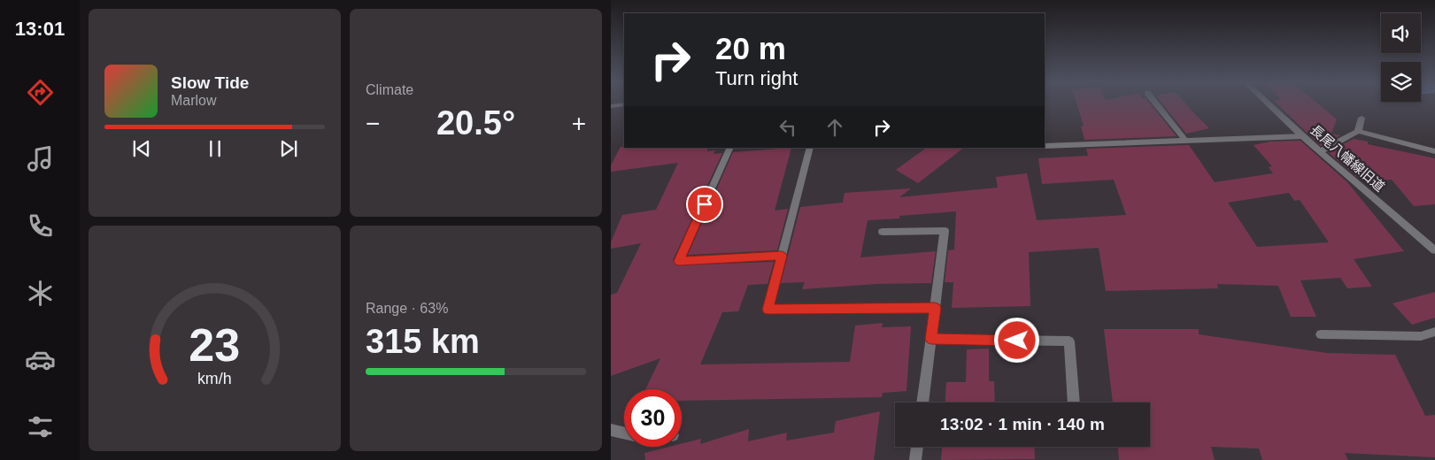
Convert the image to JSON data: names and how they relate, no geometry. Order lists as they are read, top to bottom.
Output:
{
  "streets": {
    "street": ["長尾八幡線旧道"]
  },
  "page": {
    "tabs": "13:01",
    "tile": [
      "Climate",
      ["Range · 63%", "315 km"]
    ],
    "turn": ["20 m", "Turn right"],
    "song": ["Slow Tide", "Marlow"],
    "heat": ["−", "20.5°", "+"],
    "limit": "30",
    "trip": "13:02 · 1 min · 140 m",
    "gauge": ["23", "km/h"]
  }
}
